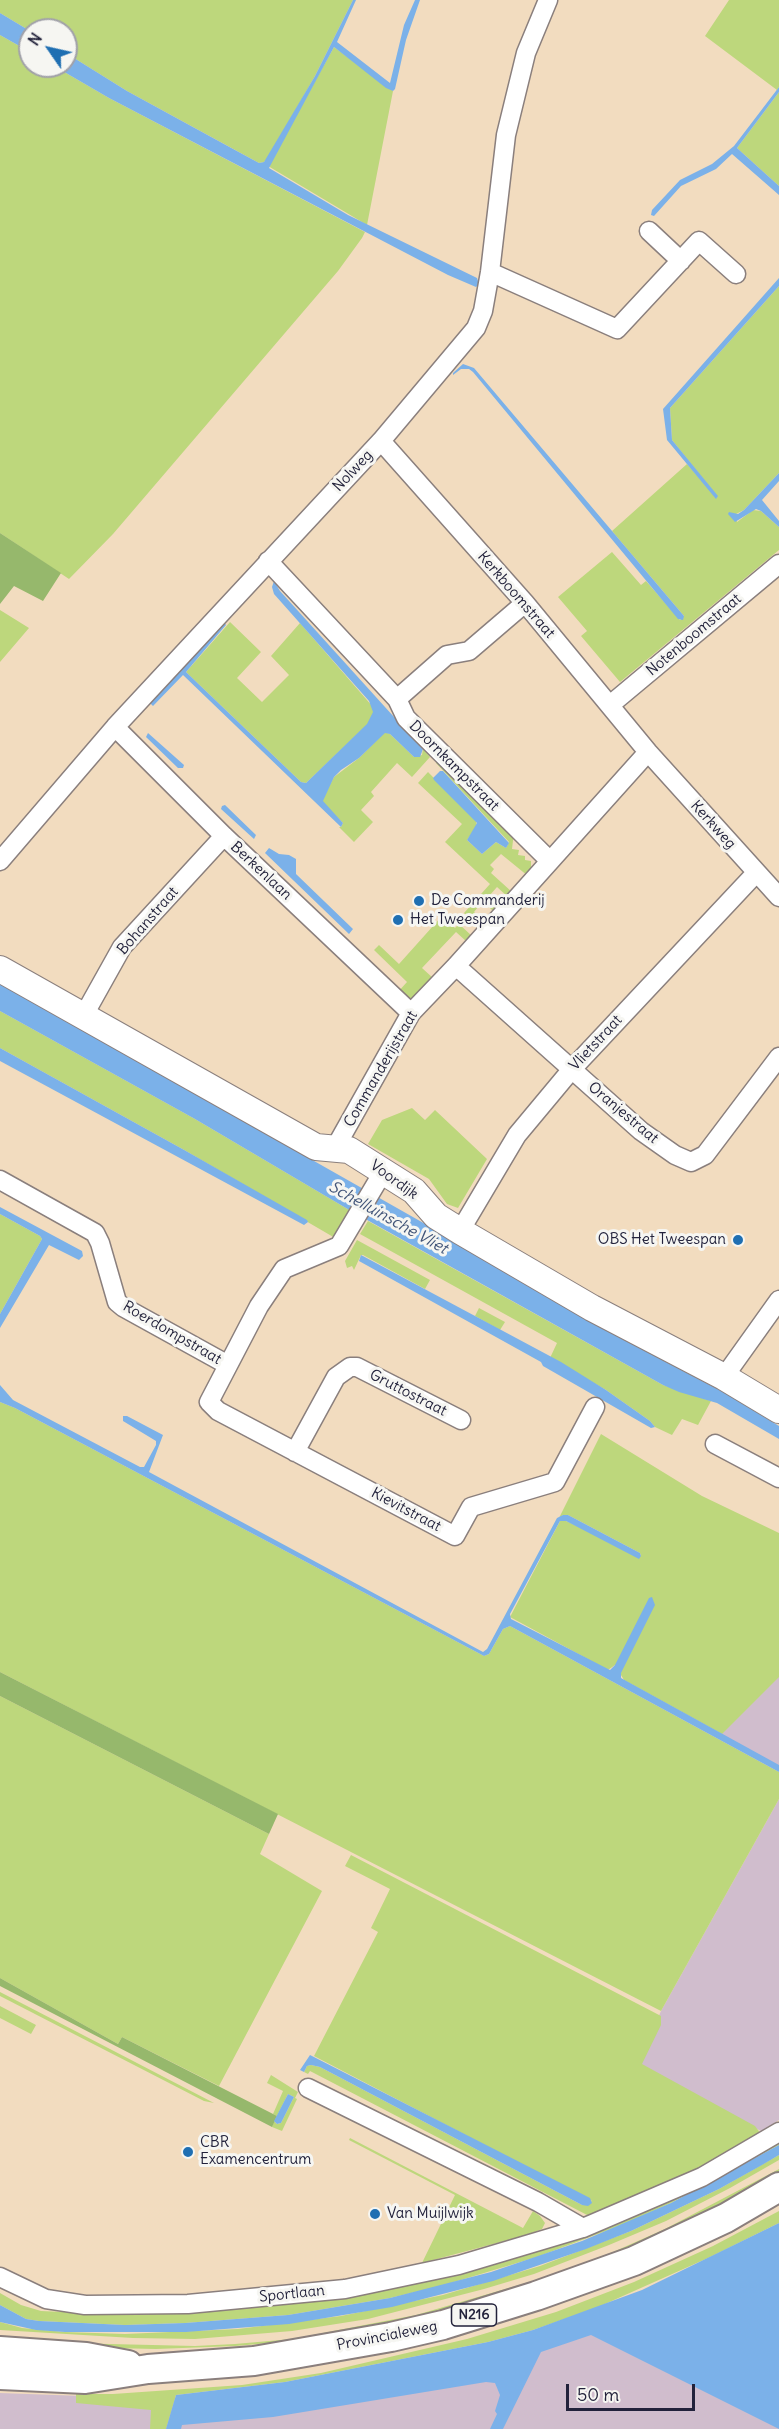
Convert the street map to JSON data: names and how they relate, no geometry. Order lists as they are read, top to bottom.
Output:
{
  "streets": {
    "main road": ["N216", "Provincialeweg"],
    "street": [
      "Nolweg",
      "Kerkboomstraat",
      "Notenboomstraat",
      "Doornkampstraat",
      "Kerkweg",
      "Berkenlaan",
      "Bohanstraat",
      "Vlietstraat",
      "Commanderijstraat",
      "Oranjestraat",
      "Voordijk",
      "Roerdompstraat",
      "Gruttostraat",
      "Kievitstraat",
      "Sportlaan"
    ]
  },
  "crossings": [
    ["Nolweg", "Kerkboomstraat"],
    ["Nolweg", "Doornkampstraat"],
    ["Nolweg", "Berkenlaan"],
    ["Kerkboomstraat", "Notenboomstraat"],
    ["Kerkboomstraat", "Kerkweg"],
    ["Kerkboomstraat", "Commanderijstraat"],
    ["Doornkampstraat", "Commanderijstraat"],
    ["Kerkweg", "Vlietstraat"],
    ["Kerkweg", "Commanderijstraat"],
    ["Berkenlaan", "Bohanstraat"],
    ["Berkenlaan", "Commanderijstraat"],
    ["Bohanstraat", "Voordijk"],
    ["Vlietstraat", "Oranjestraat"],
    ["Vlietstraat", "Voordijk"],
    ["Commanderijstraat", "Oranjestraat"],
    ["Commanderijstraat", "Voordijk"],
    ["Roerdompstraat", "Kievitstraat"],
    ["Gruttostraat", "Kievitstraat"]
  ],
  "water": ["Schelluinsche Vliet"],
  "places": [
    "De Commanderij",
    "Het Tweespan",
    "OBS Het Tweespan",
    "CBR Examencentrum",
    "Van Muijlwijk"
  ],
  "scale_bar": "50 m",
  "north": "top left"
}
